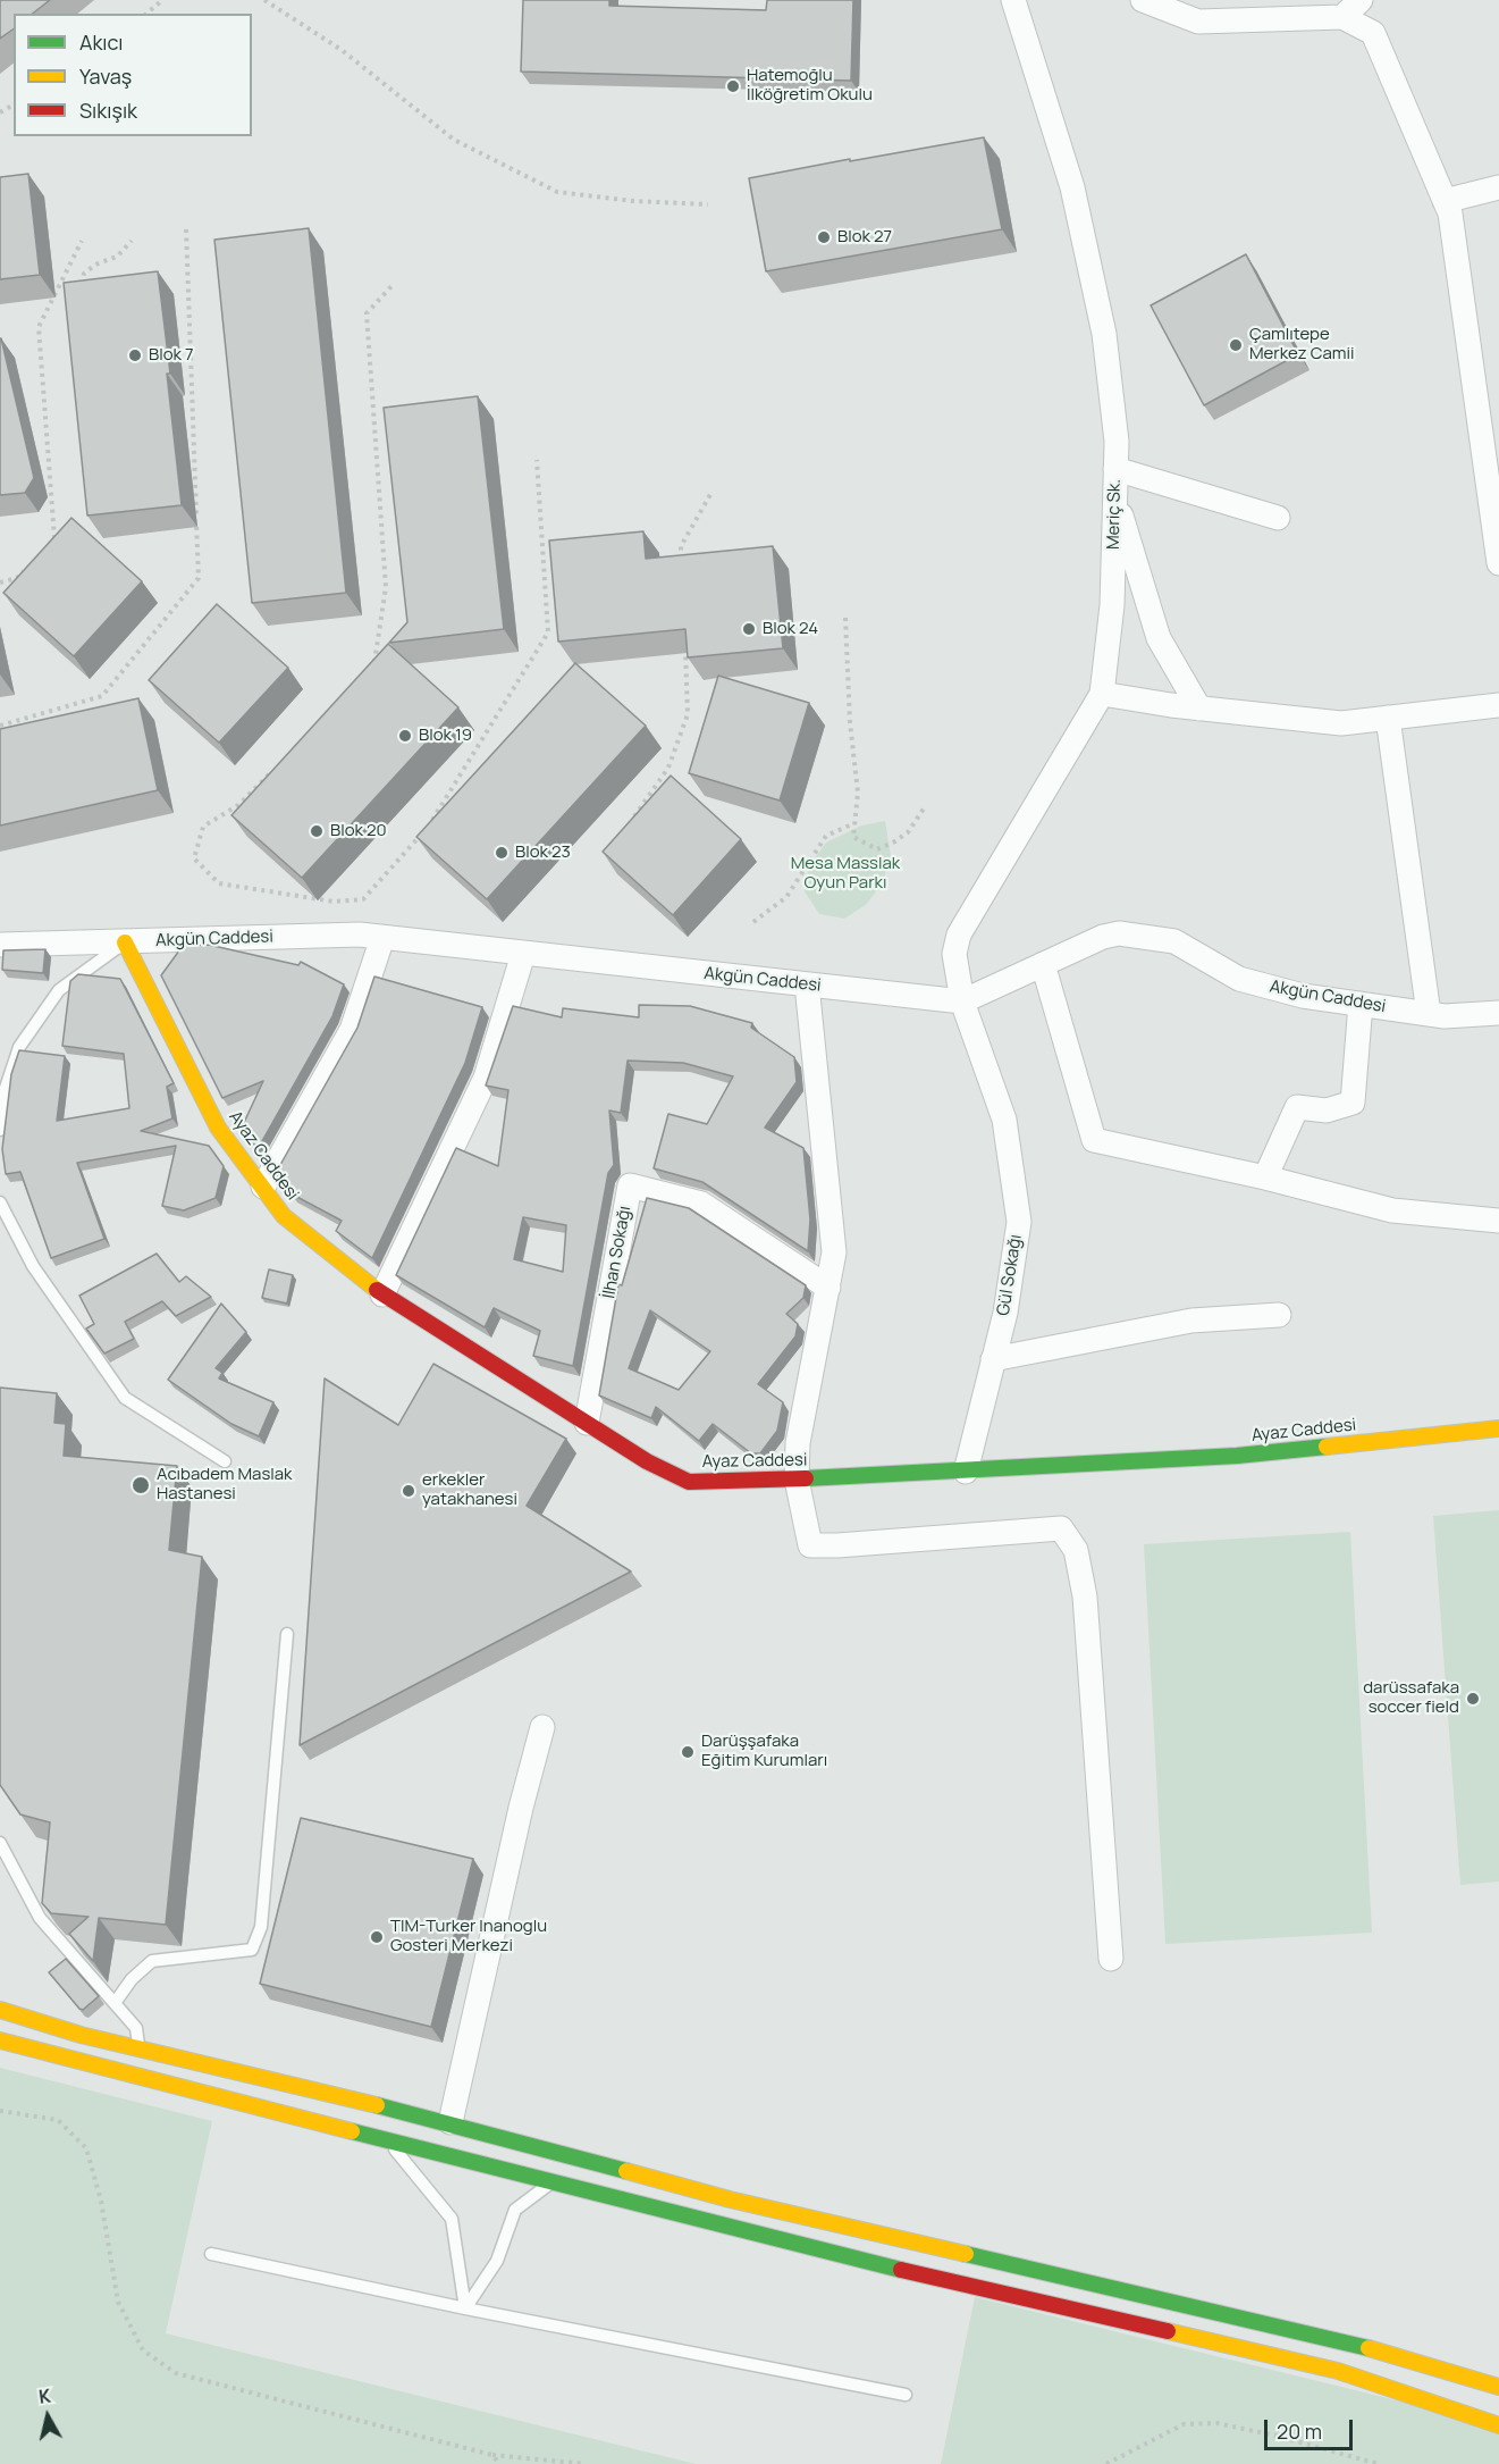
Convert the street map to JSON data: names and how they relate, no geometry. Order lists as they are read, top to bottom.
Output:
{
  "streets": {
    "main road": ["Ayaz Caddesi"],
    "street": [
      "Meriç Sk.",
      "Akgün Caddesi",
      "İlhan Sokağı",
      "Gül Sokağı"
    ]
  },
  "crossings": [
    ["Meriç Sk.", "Akgün Caddesi"],
    ["Meriç Sk.", "Gül Sokağı"],
    ["Akgün Caddesi", "Ayaz Caddesi"],
    ["Akgün Caddesi", "Gül Sokağı"],
    ["Ayaz Caddesi", "İlhan Sokağı"],
    ["Ayaz Caddesi", "Gül Sokağı"]
  ],
  "parks": ["Mesa Masslak Oyun Parkı"],
  "places": [
    "Hatemoğlu İlköğretim Okulu",
    "Blok 27",
    "Çamlıtepe Merkez Camii",
    "Blok 7",
    "Blok 24",
    "Blok 19",
    "Blok 20",
    "Blok 23",
    "Acıbadem Maslak Hastanesi",
    "erkekler yatakhanesi",
    "darüssafaka soccer field",
    "Darüşşafaka Eğitim Kurumları",
    "TIM-Turker Inanoglu Gosteri Merkezi"
  ],
  "legend": ["Akıcı", "Yavaş", "Sıkışık"],
  "scale_bar": "20 m",
  "north": "top"
}
